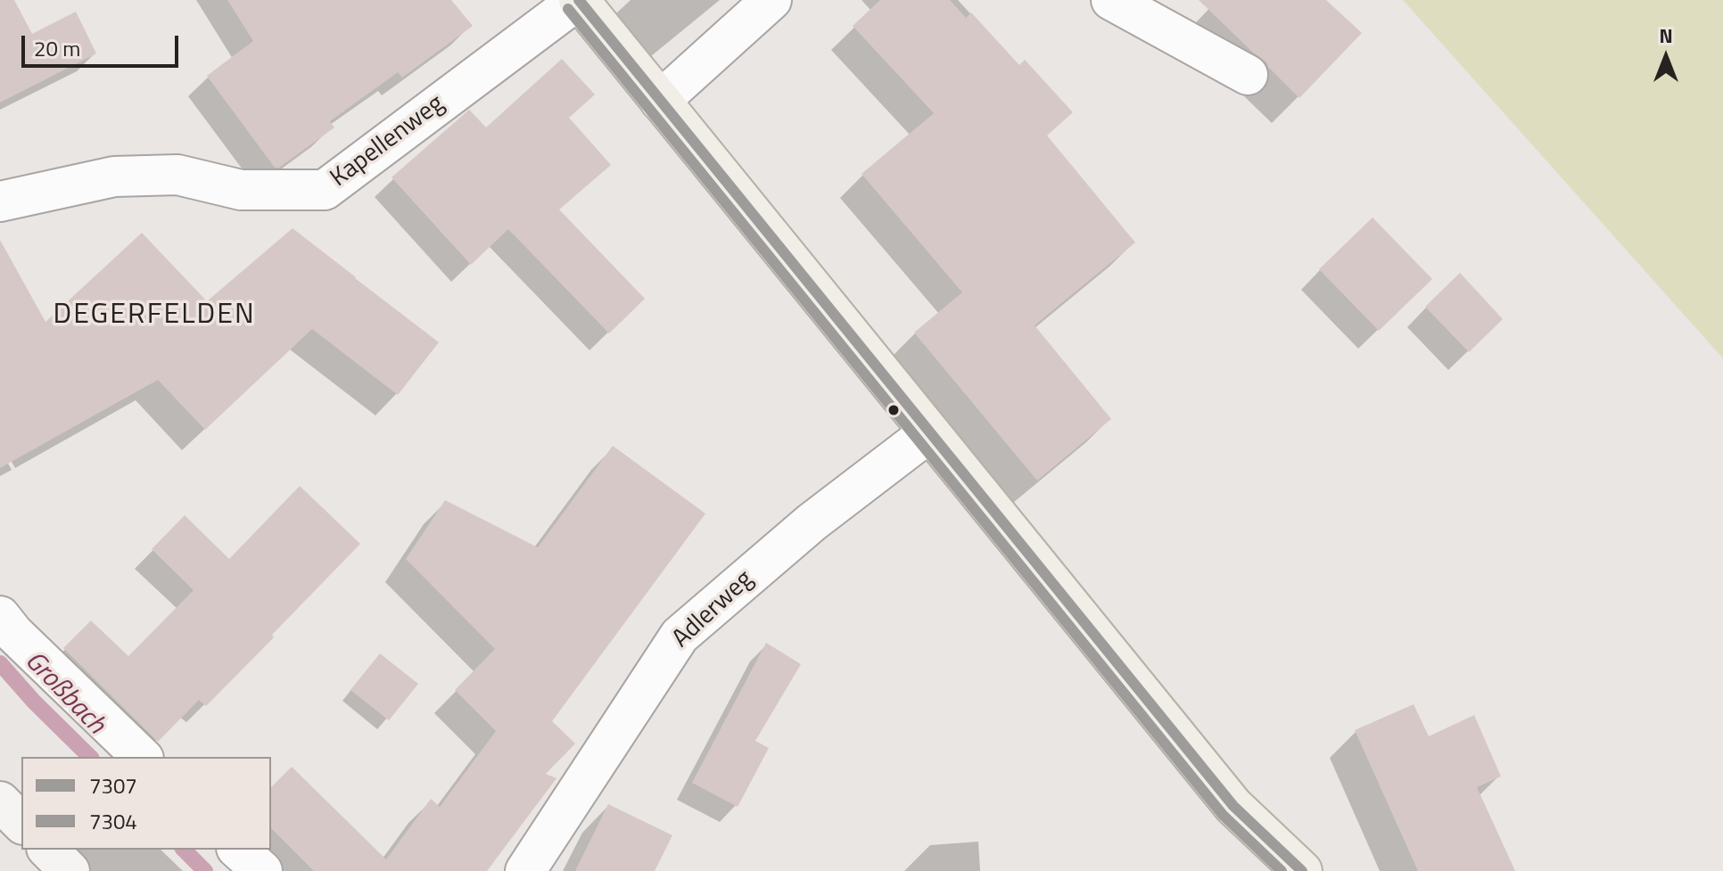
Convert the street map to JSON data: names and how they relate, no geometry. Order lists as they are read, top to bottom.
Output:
{
  "streets": {
    "street": ["Kapellenweg", "Adlerweg"]
  },
  "districts": ["DEGERFELDEN"],
  "water": ["Großbach"],
  "lines": ["transit line 7307", "transit line 7304"],
  "legend": ["7307", "7304"],
  "scale_bar": "20 m",
  "north": "top"
}
